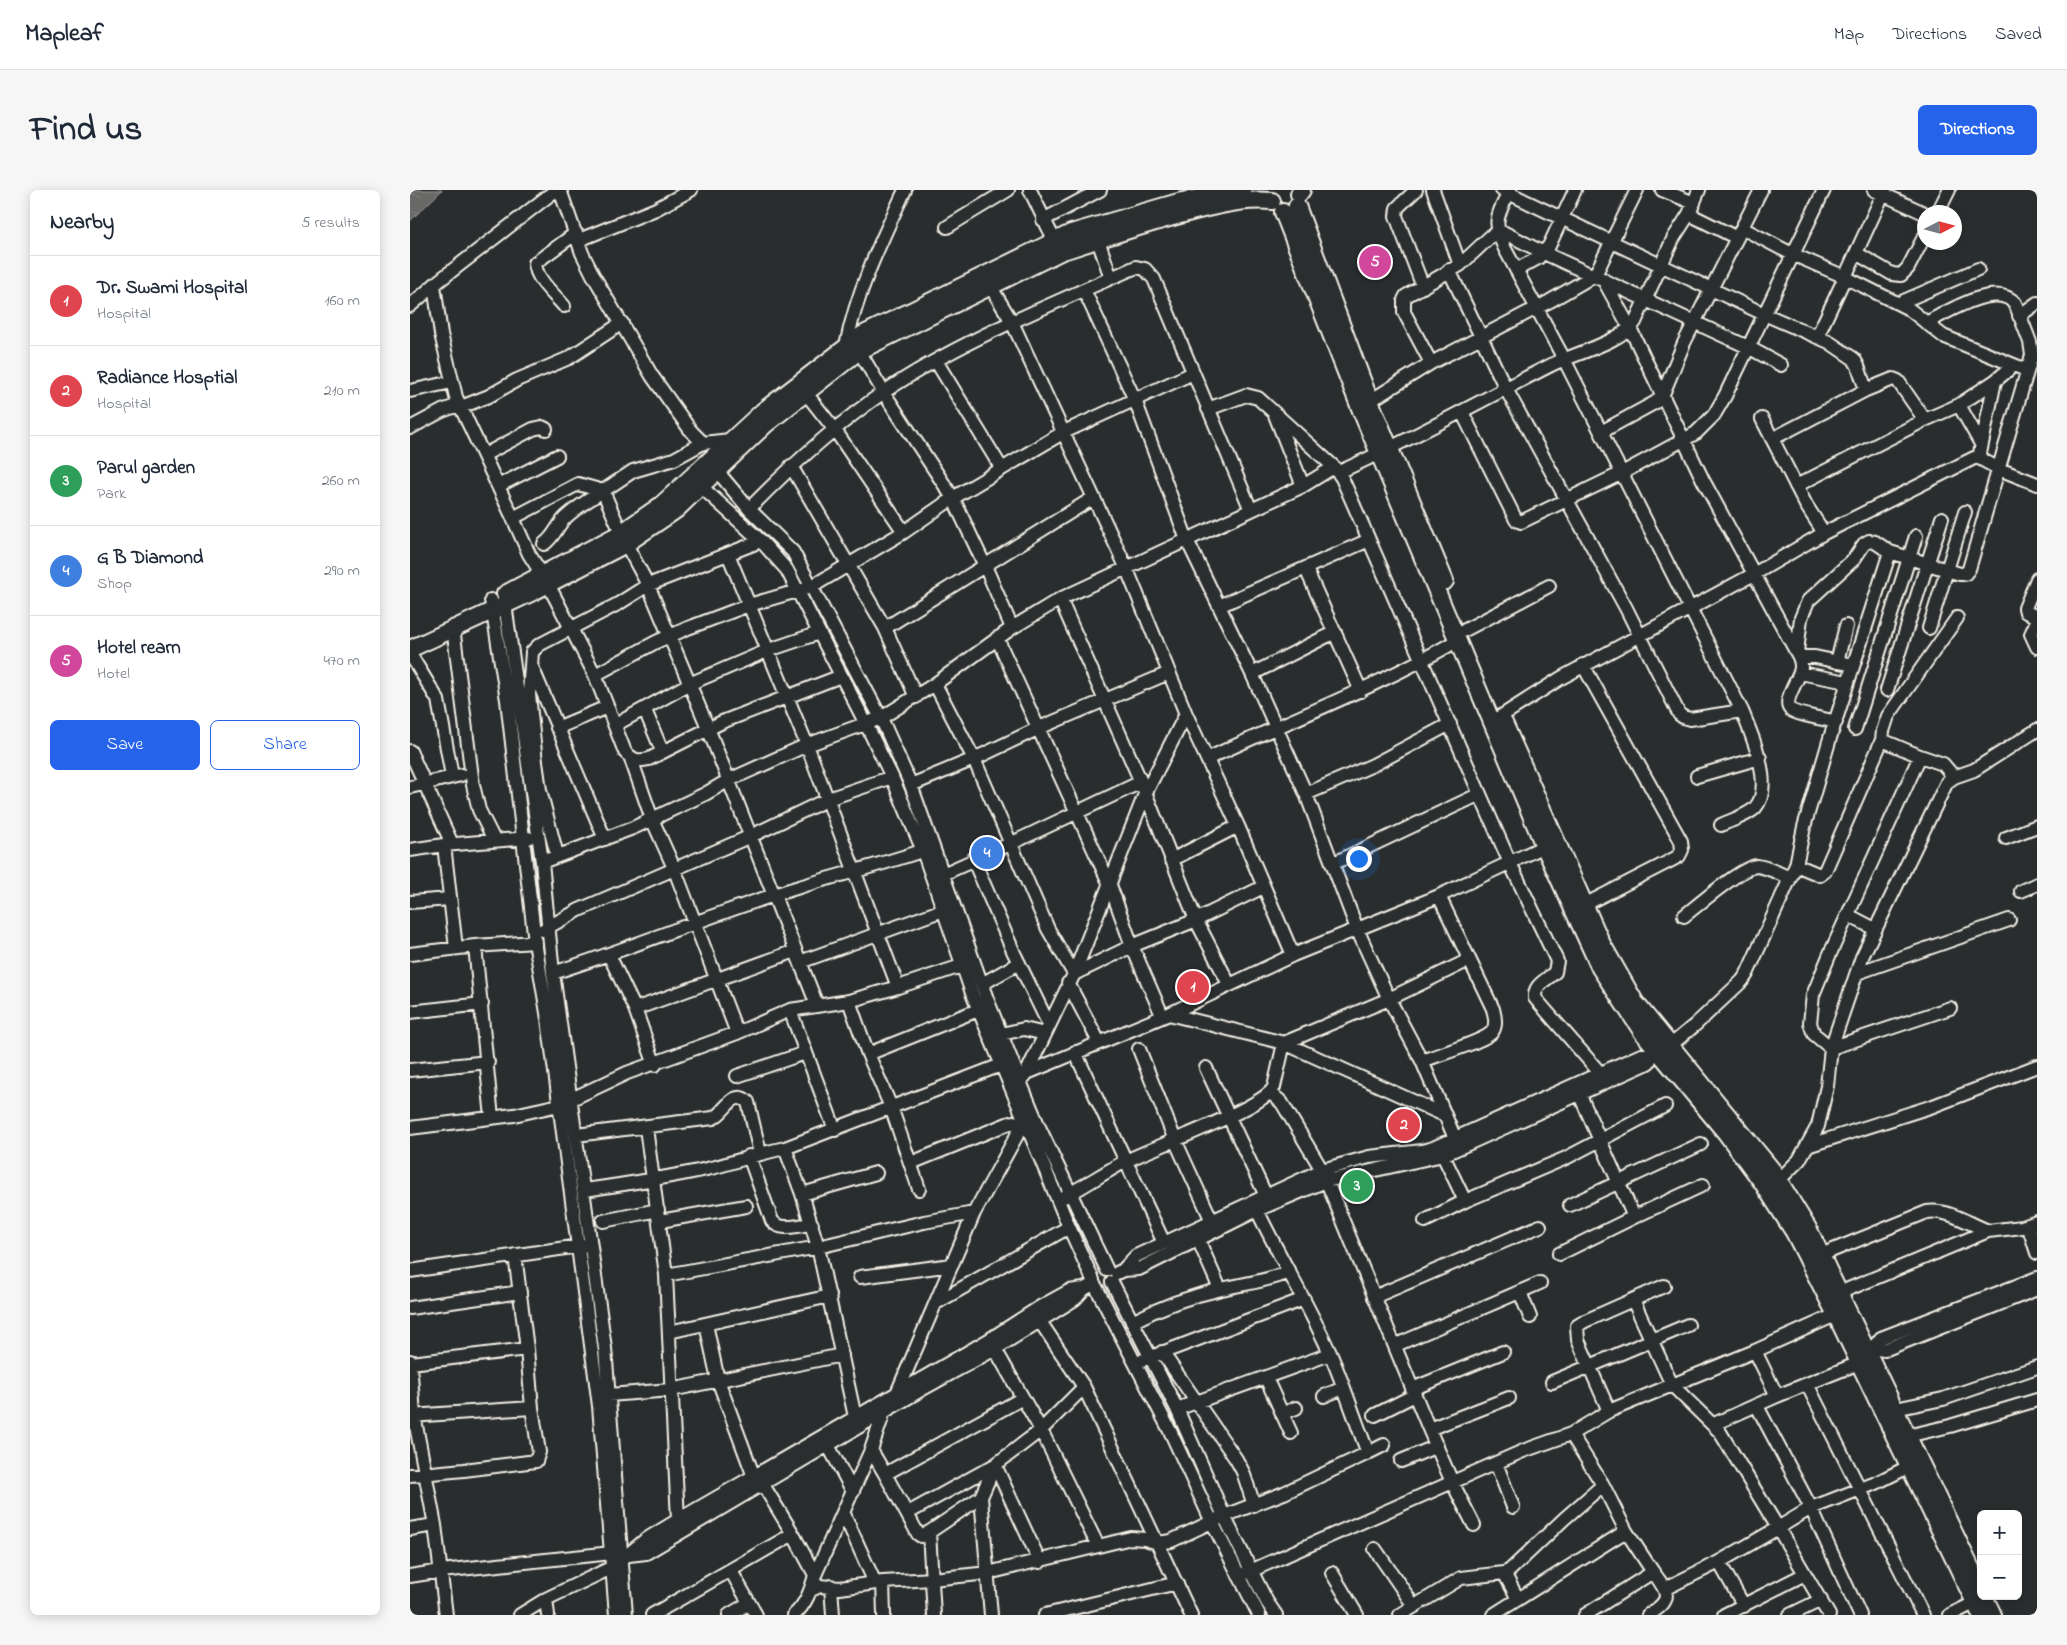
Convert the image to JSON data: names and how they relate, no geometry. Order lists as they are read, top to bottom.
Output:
{
  "north": "right",
  "page": {
    "header": "Mapleaf",
    "nav": ["Map", "Directions", "Saved"],
    "title": "Find us",
    "buttons": [
      "Directions",
      ["Save", "Share"]
    ],
    "heading": ["Nearby", "5 results"],
    "pins": [
      "5",
      "4",
      "1",
      "2",
      "3"
    ],
    "list": [
      {
        "mark": "1",
        "name": "Dr. Swami Hospital",
        "note": "Hospital",
        "value": "160 m"
      },
      {
        "mark": "2",
        "name": "Radiance Hosptial",
        "note": "Hospital",
        "value": "210 m"
      },
      {
        "mark": "3",
        "name": "Parul garden",
        "note": "Park",
        "value": "260 m"
      },
      {
        "mark": "4",
        "name": "G B Diamond",
        "note": "Shop",
        "value": "290 m"
      },
      {
        "mark": "5",
        "name": "Hotel rearn",
        "note": "Hotel",
        "value": "470 m"
      }
    ],
    "map_buttons": ["+", "−"]
  }
}
